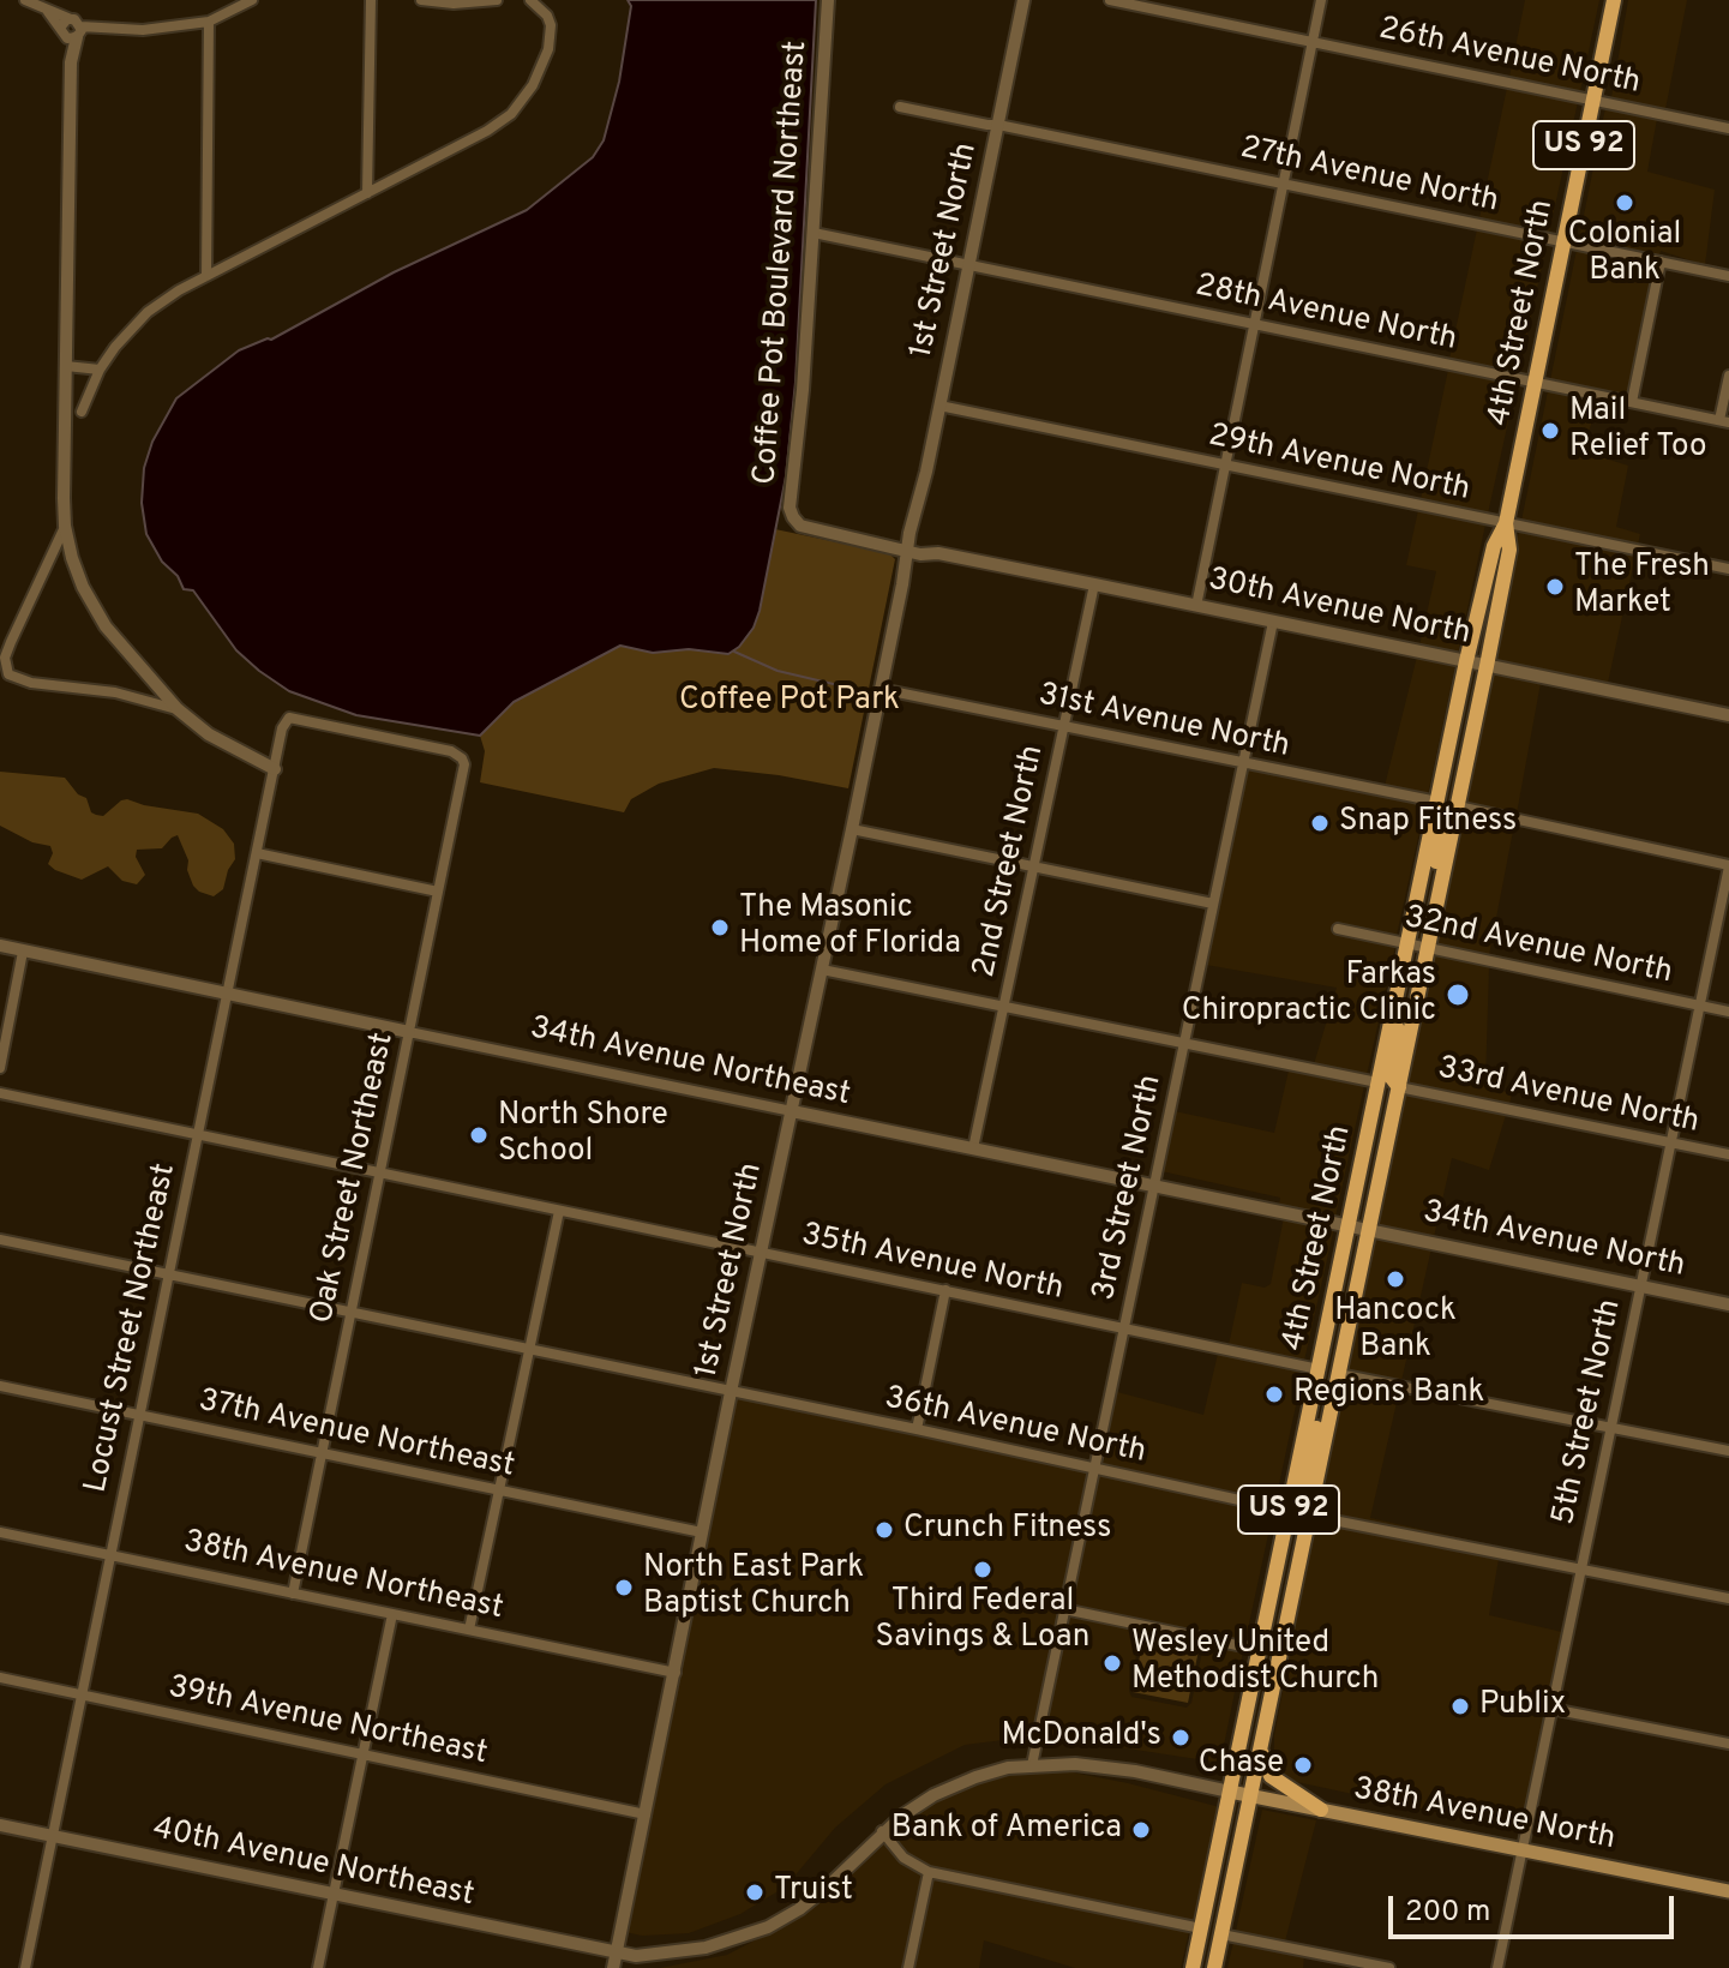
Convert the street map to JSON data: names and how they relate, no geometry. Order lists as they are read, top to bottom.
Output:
{
  "streets": {
    "main road": ["US 92", "4th Street North", "38th Avenue North"],
    "street": [
      "26th Avenue North",
      "27th Avenue North",
      "1st Street North",
      "Coffee Pot Boulevard Northeast",
      "28th Avenue North",
      "29th Avenue North",
      "30th Avenue North",
      "31st Avenue North",
      "2nd Street North",
      "32nd Avenue North",
      "34th Avenue Northeast",
      "33rd Avenue North",
      "Oak Street Northeast",
      "3rd Street North",
      "34th Avenue North",
      "35th Avenue North",
      "Locust Street Northeast",
      "5th Street North",
      "36th Avenue North",
      "37th Avenue Northeast",
      "38th Avenue Northeast",
      "39th Avenue Northeast",
      "40th Avenue Northeast"
    ]
  },
  "crossings": [
    ["26th Avenue North", "4th Street North"],
    ["27th Avenue North", "1st Street North"],
    ["27th Avenue North", "4th Street North"],
    ["1st Street North", "Coffee Pot Boulevard Northeast"],
    ["1st Street North", "28th Avenue North"],
    ["1st Street North", "29th Avenue North"],
    ["1st Street North", "30th Avenue North"],
    ["1st Street North", "31st Avenue North"],
    ["1st Street North", "34th Avenue Northeast"],
    ["1st Street North", "35th Avenue North"],
    ["1st Street North", "36th Avenue North"],
    ["1st Street North", "37th Avenue Northeast"],
    ["1st Street North", "38th Avenue Northeast"],
    ["1st Street North", "39th Avenue Northeast"],
    ["1st Street North", "40th Avenue Northeast"],
    ["Coffee Pot Boulevard Northeast", "28th Avenue North"],
    ["Coffee Pot Boulevard Northeast", "30th Avenue North"],
    ["4th Street North", "28th Avenue North"],
    ["4th Street North", "29th Avenue North"],
    ["4th Street North", "30th Avenue North"],
    ["4th Street North", "31st Avenue North"],
    ["4th Street North", "32nd Avenue North"],
    ["4th Street North", "34th Avenue Northeast"],
    ["4th Street North", "33rd Avenue North"],
    ["4th Street North", "34th Avenue North"],
    ["4th Street North", "35th Avenue North"],
    ["4th Street North", "36th Avenue North"],
    ["4th Street North", "38th Avenue North"],
    ["30th Avenue North", "2nd Street North"],
    ["30th Avenue North", "3rd Street North"],
    ["31st Avenue North", "2nd Street North"],
    ["31st Avenue North", "3rd Street North"],
    ["2nd Street North", "34th Avenue Northeast"],
    ["32nd Avenue North", "5th Street North"],
    ["34th Avenue Northeast", "Oak Street Northeast"],
    ["34th Avenue Northeast", "3rd Street North"],
    ["34th Avenue Northeast", "34th Avenue North"],
    ["34th Avenue Northeast", "Locust Street Northeast"],
    ["33rd Avenue North", "5th Street North"],
    ["Oak Street Northeast", "35th Avenue North"],
    ["Oak Street Northeast", "Locust Street Northeast"],
    ["Oak Street Northeast", "36th Avenue North"],
    ["Oak Street Northeast", "37th Avenue Northeast"],
    ["Oak Street Northeast", "38th Avenue Northeast"],
    ["3rd Street North", "35th Avenue North"],
    ["3rd Street North", "36th Avenue North"],
    ["34th Avenue North", "5th Street North"],
    ["35th Avenue North", "Locust Street Northeast"],
    ["Locust Street Northeast", "36th Avenue North"],
    ["Locust Street Northeast", "37th Avenue Northeast"],
    ["Locust Street Northeast", "38th Avenue Northeast"],
    ["Locust Street Northeast", "39th Avenue Northeast"],
    ["Locust Street Northeast", "40th Avenue Northeast"],
    ["5th Street North", "38th Avenue North"]
  ],
  "parks": ["Coffee Pot Park"],
  "places": [
    "Colonial Bank",
    "Mail Relief Too",
    "The Fresh Market",
    "Snap Fitness",
    "The Masonic Home of Florida",
    "Farkas Chiropractic Clinic",
    "North Shore School",
    "Hancock Bank",
    "Regions Bank",
    "Crunch Fitness",
    "Third Federal Savings & Loan",
    "North East Park Baptist Church",
    "Wesley United Methodist Church",
    "Publix",
    "McDonald's",
    "Chase",
    "Bank of America",
    "Truist"
  ],
  "scale_bar": "200 m"
}
